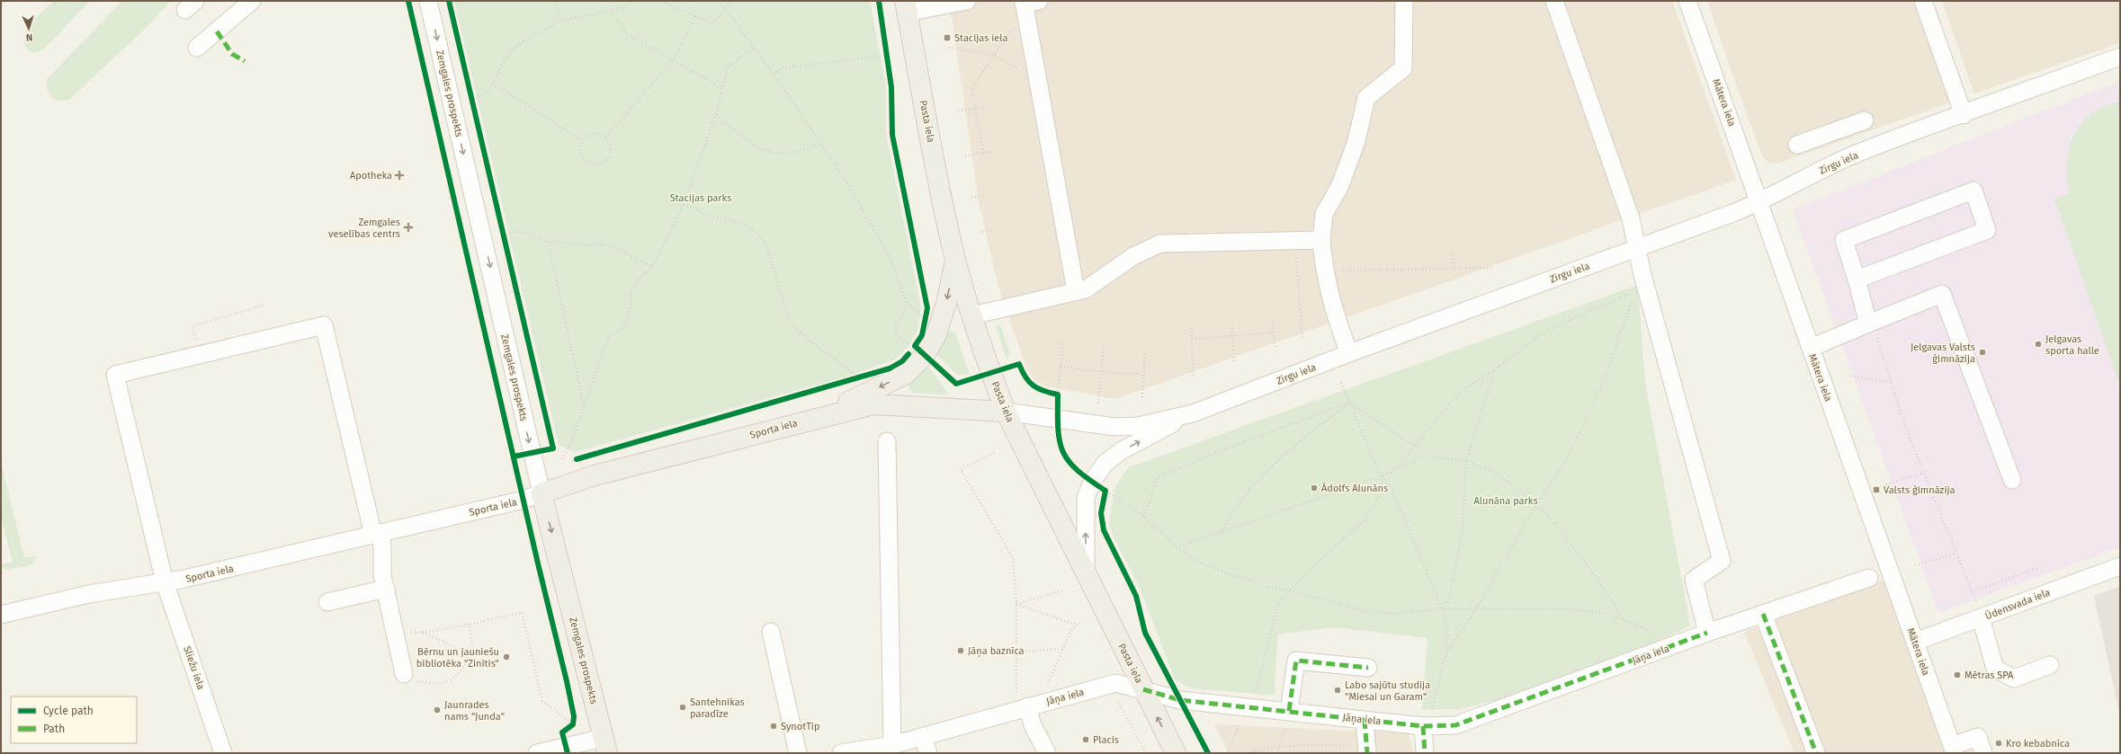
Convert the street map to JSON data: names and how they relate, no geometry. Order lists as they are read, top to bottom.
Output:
{
  "streets": {
    "main road": ["Zemgales prospekts", "Pasta iela", "Sporta iela"],
    "street": [
      "Mātera iela",
      "Zirgu iela",
      "Ūdensvada iela",
      "Jāņa iela",
      "Sliežu iela"
    ]
  },
  "crossings": [
    ["Zemgales prospekts", "Sporta iela"],
    ["Mātera iela", "Zirgu iela"],
    ["Mātera iela", "Ūdensvada iela"],
    ["Pasta iela", "Zirgu iela"],
    ["Pasta iela", "Sporta iela"],
    ["Pasta iela", "Jāņa iela"],
    ["Zirgu iela", "Sporta iela"],
    ["Sporta iela", "Sliežu iela"]
  ],
  "one_way": ["Zemgales prospekts"],
  "parks": ["Stacijas parks", "Alunāna parks"],
  "places": {
    "transit": ["Stacijas iela", "Valsts ģimnāzija"],
    "health": ["Apotheka", "Zemgales veselības centrs"],
    "other": [
      "Jelgavas sporta halle",
      "Jelgavas Valsts ģimnāzija",
      "Ādolfs Alunāns",
      "Jāņa baznīca",
      "Bērnu un jauniešu bibliotēka \"Zinītis\"",
      "Mētras SPA",
      "Labo sajūtu studija \"Miesai un Garam\"",
      "Santehnikas paradīze",
      "Jaunrades nams \"Junda\"",
      "SynotTip",
      "Placis",
      "Kro kebabnīca"
    ]
  },
  "legend": ["Cycle path", "Path"],
  "north": "bottom"
}
